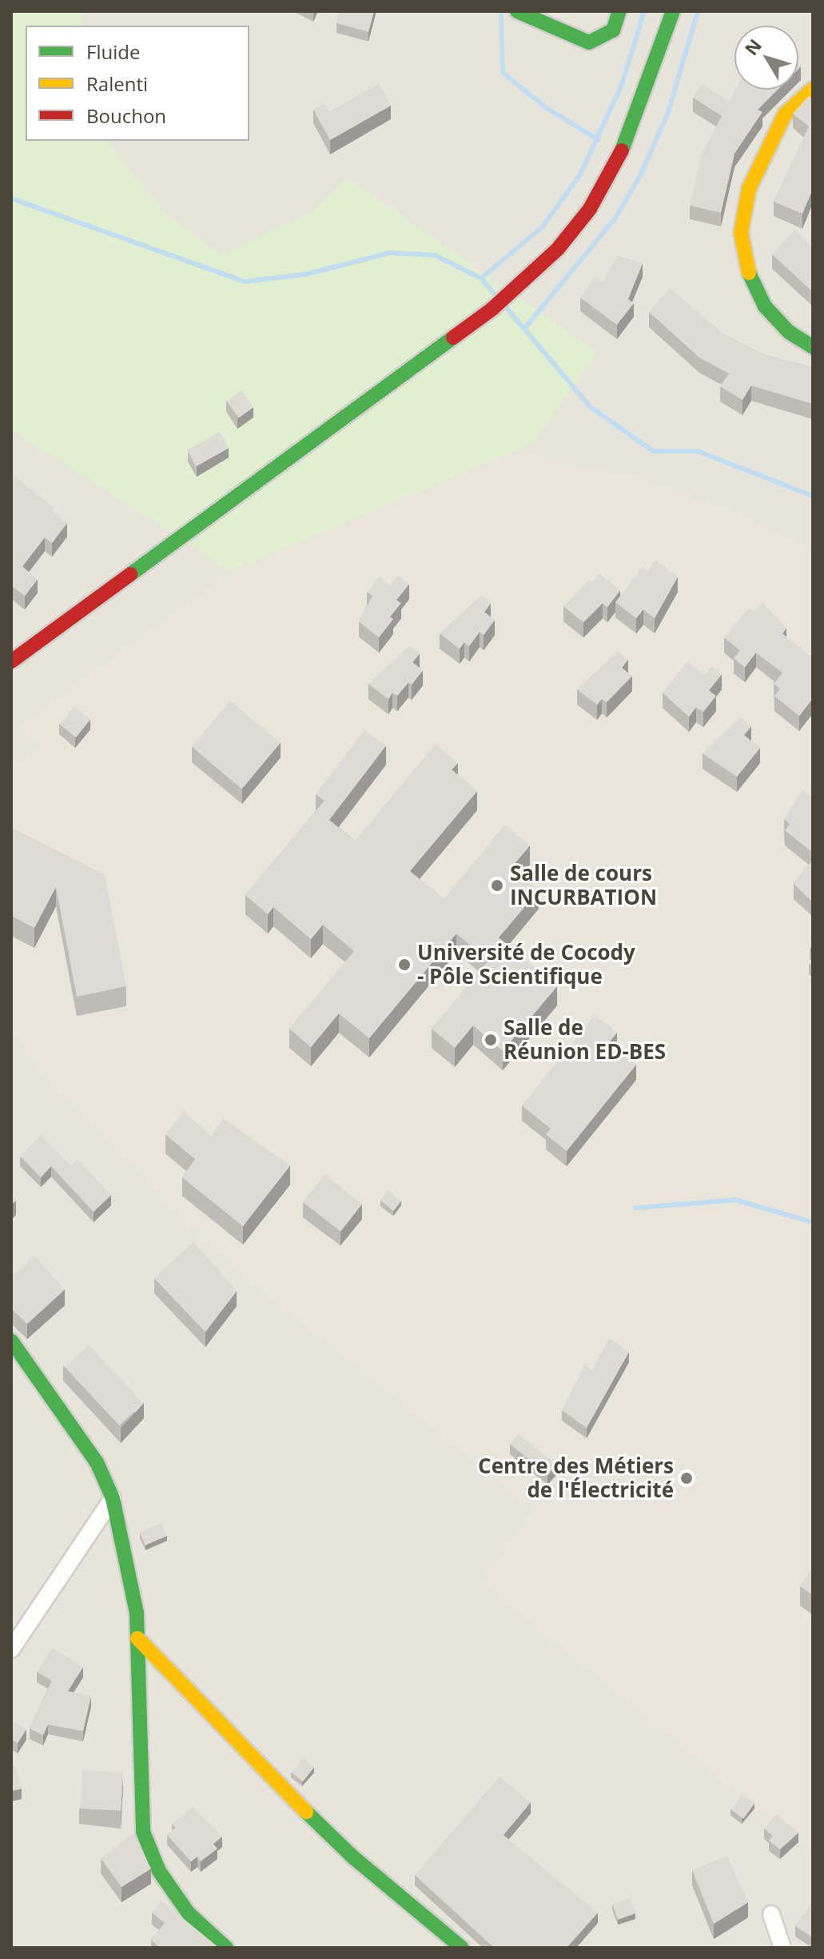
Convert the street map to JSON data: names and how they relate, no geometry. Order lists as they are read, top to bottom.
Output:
{
  "places": [
    "Salle de cours INCURBATION",
    "Université de Cocody - Pôle Scientifique",
    "Salle de Réunion ED-BES",
    "Centre des Métiers de l'Électricité"
  ],
  "legend": ["Fluide", "Ralenti", "Bouchon"],
  "north": "top left"
}
